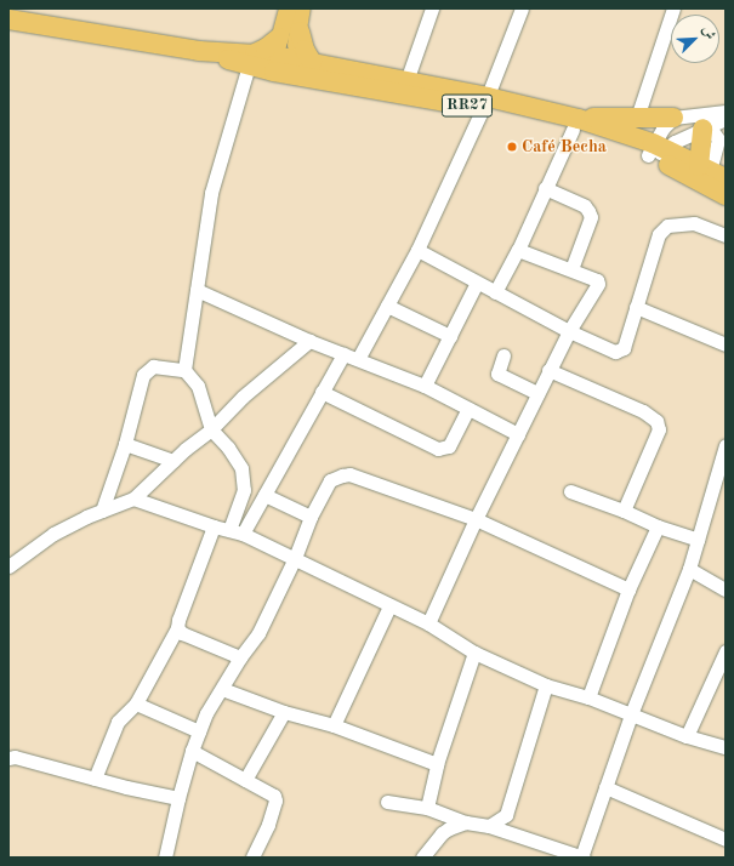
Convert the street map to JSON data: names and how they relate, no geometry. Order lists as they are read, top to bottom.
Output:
{
  "streets": {
    "highway": ["RR27"]
  },
  "places": ["Café Becha"],
  "north": "top right"
}
